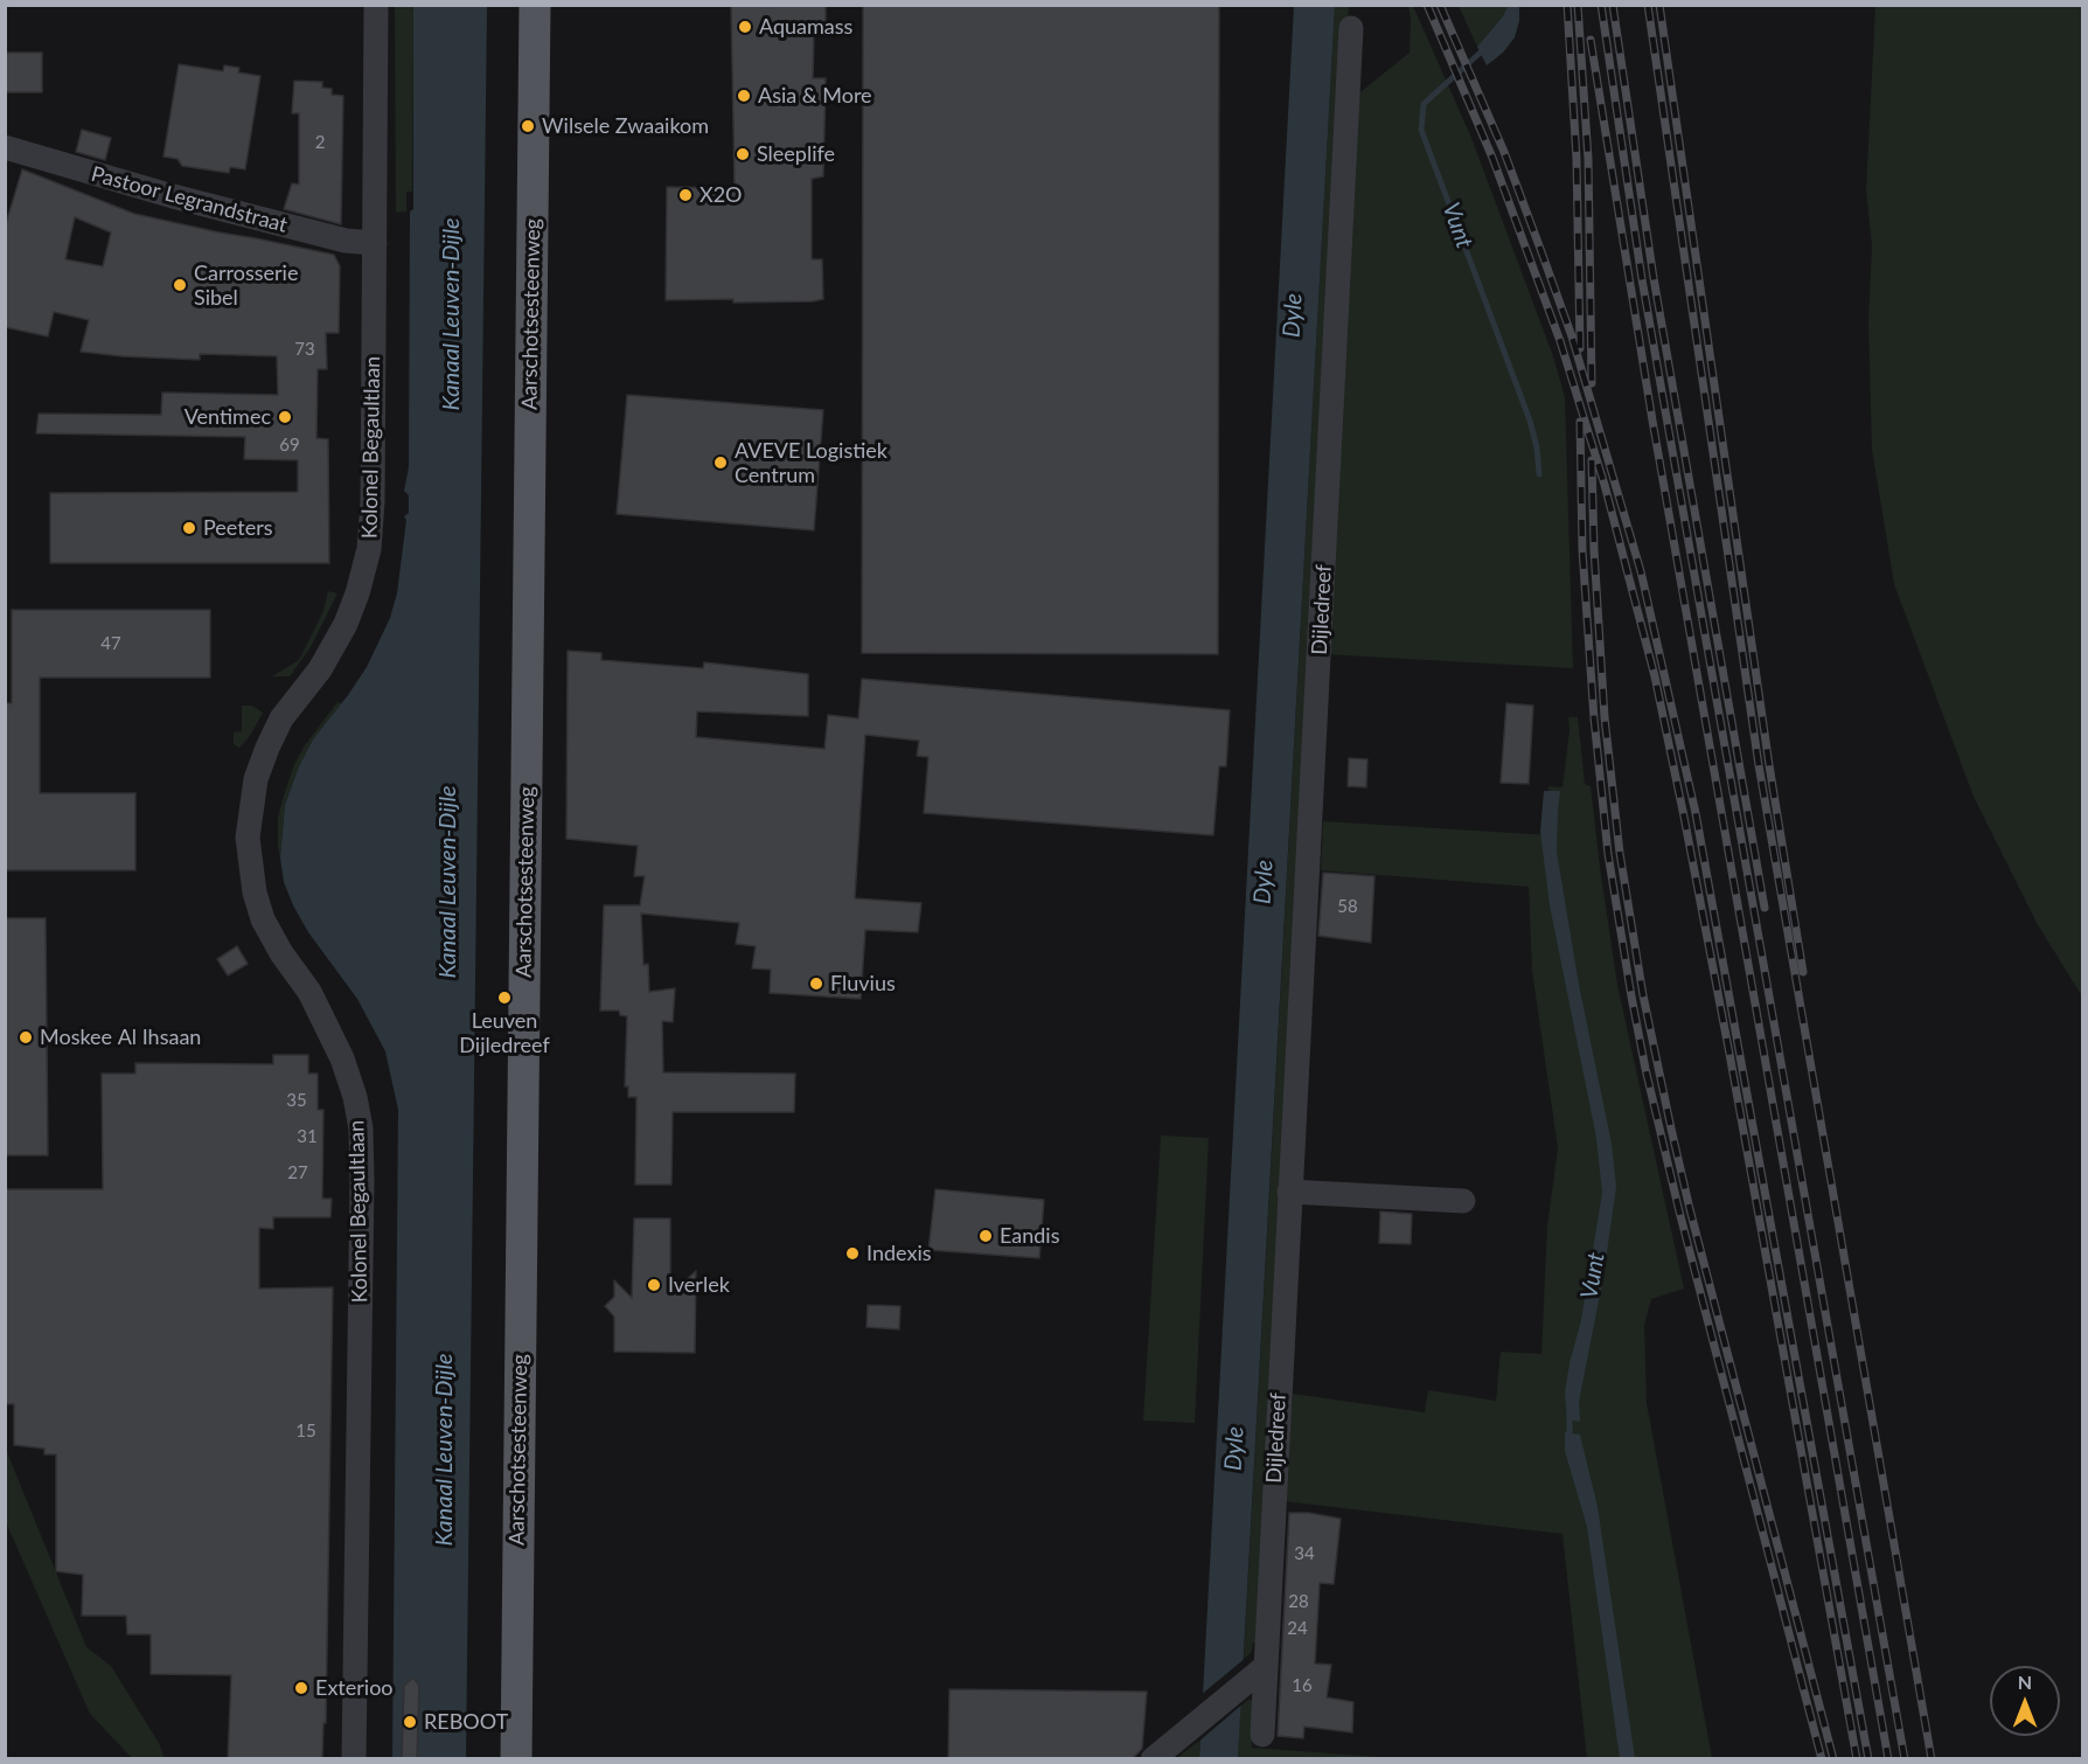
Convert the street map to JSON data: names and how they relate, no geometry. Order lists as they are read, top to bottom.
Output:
{
  "streets": {
    "main road": ["Aarschotsesteenweg"],
    "street": ["Pastoor Legrandstraat", "Kolonel Begaultlaan", "Dijledreef"]
  },
  "crossings": [
    ["Pastoor Legrandstraat", "Kolonel Begaultlaan"]
  ],
  "water": ["Vunt", "Kanaal Leuven-Dijle", "Dyle"],
  "places": [
    "Aquamass",
    "Asia & More",
    "Wilsele Zwaaikom",
    "Sleeplife",
    "X2O",
    "Carrosserie Sibel",
    "Ventimec",
    "AVEVE Logistiek Centrum",
    "Peeters",
    "Fluvius",
    "Leuven Dijledreef",
    "Moskee Al Ihsaan",
    "Eandis",
    "Indexis",
    "Iverlek",
    "Exterioo",
    "REBOOT"
  ],
  "house_numbers": [
    "2",
    "73",
    "69",
    "47",
    "58",
    "35",
    "31",
    "27",
    "15",
    "34",
    "28",
    "24",
    "16"
  ],
  "north": "top"
}
